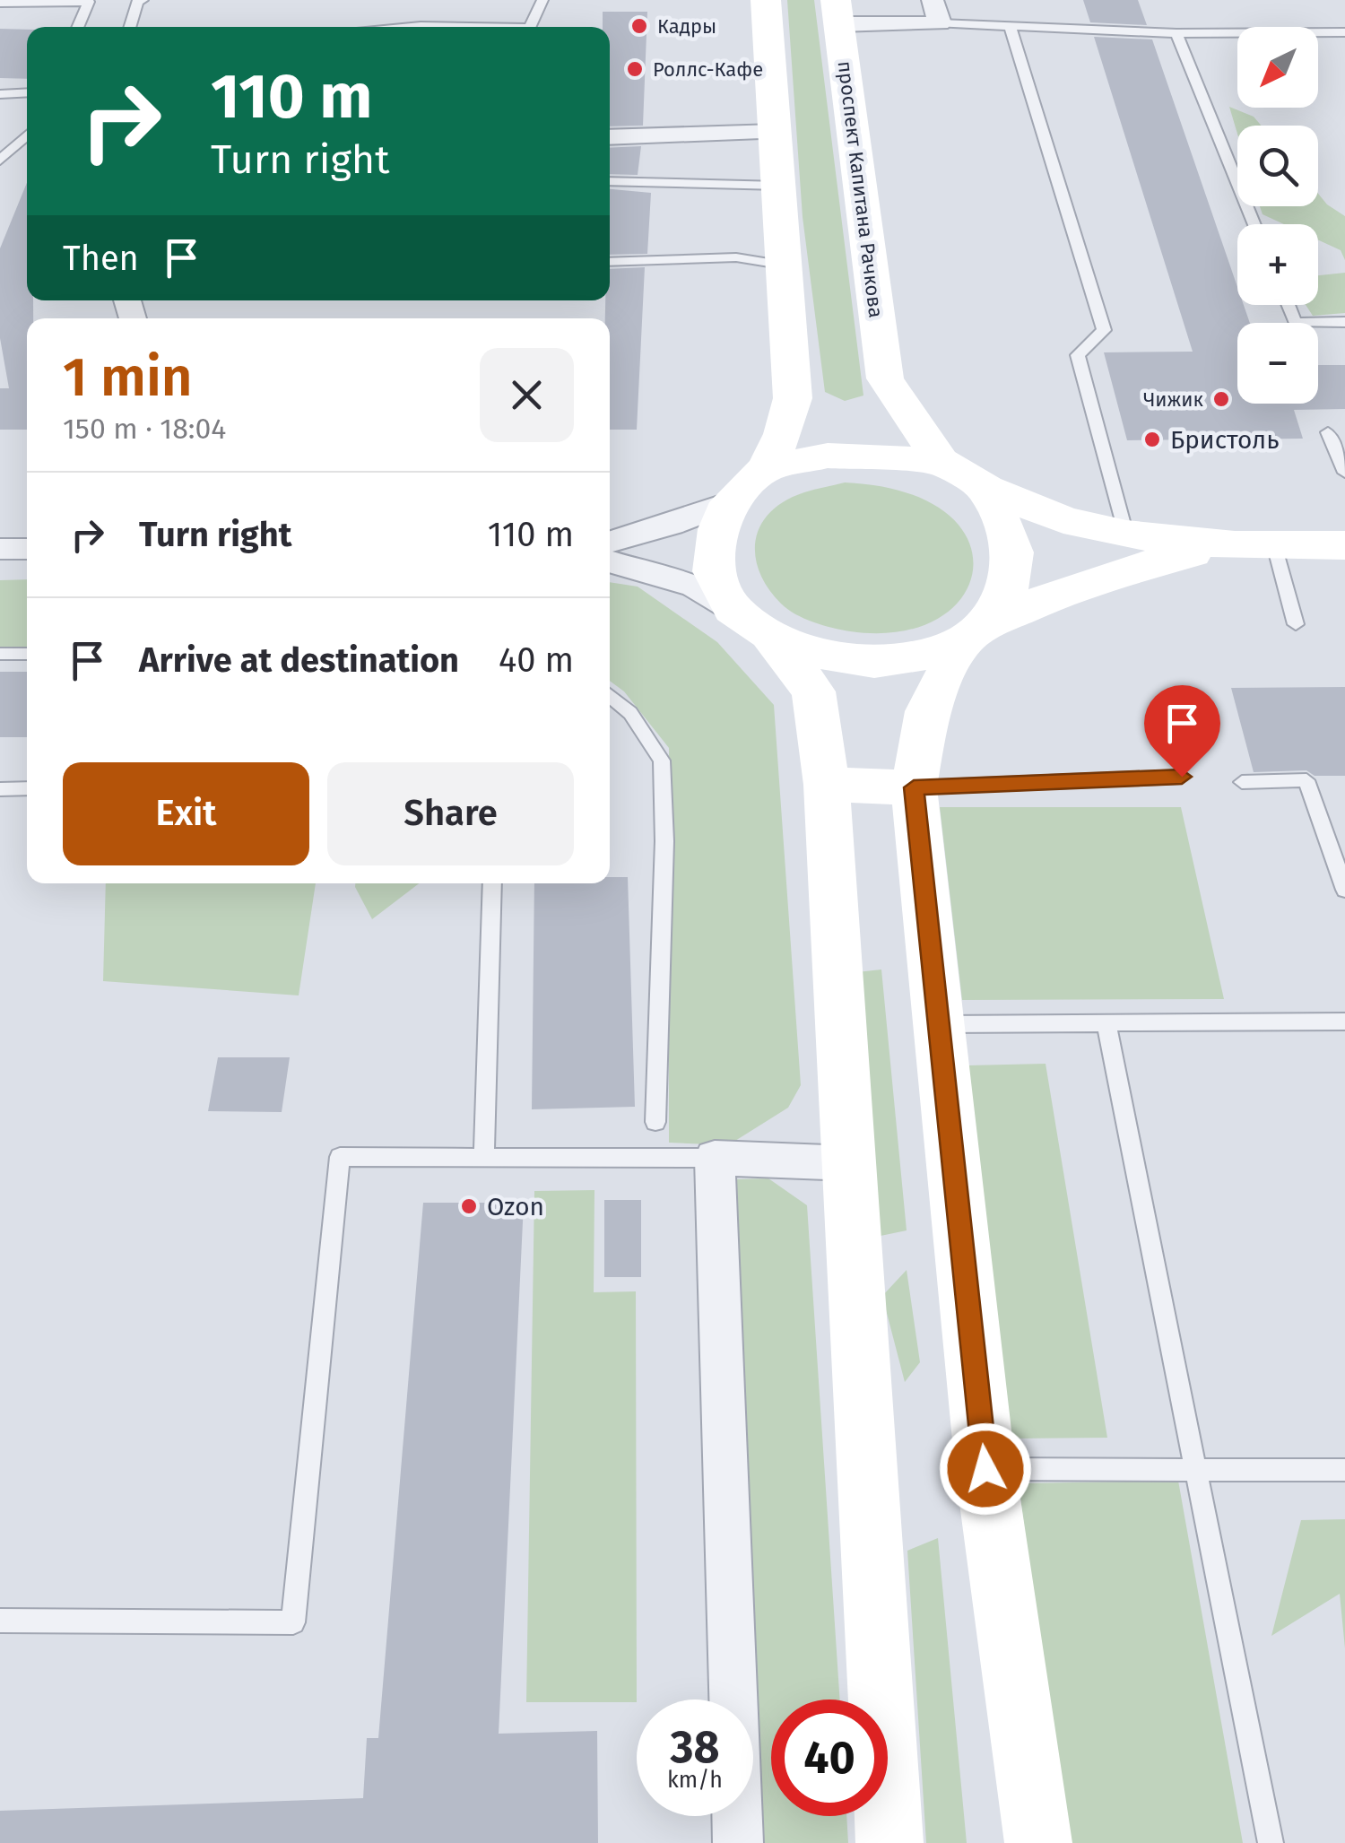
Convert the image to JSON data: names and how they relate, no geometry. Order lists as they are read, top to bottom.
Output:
{
  "streets": {
    "street": ["проспект Капитана Рачкова"]
  },
  "places": [
    "Кадры",
    "Роллс-Кафе",
    "Чижик",
    "Бристоль",
    "Ozon"
  ],
  "north": "bottom left",
  "page": {
    "map_buttons": ["+", "−"],
    "turn": ["110 m", "Turn right"],
    "then": "Then",
    "heading": ["1 min", "150 m · 18:04"],
    "list": [
      {
        "name": "Turn right",
        "value": "110 m"
      },
      {
        "name": "Arrive at destination",
        "value": "40 m"
      }
    ],
    "buttons": ["Exit", "Share"],
    "speed": "38 km/h",
    "limit": "40"
  }
}
